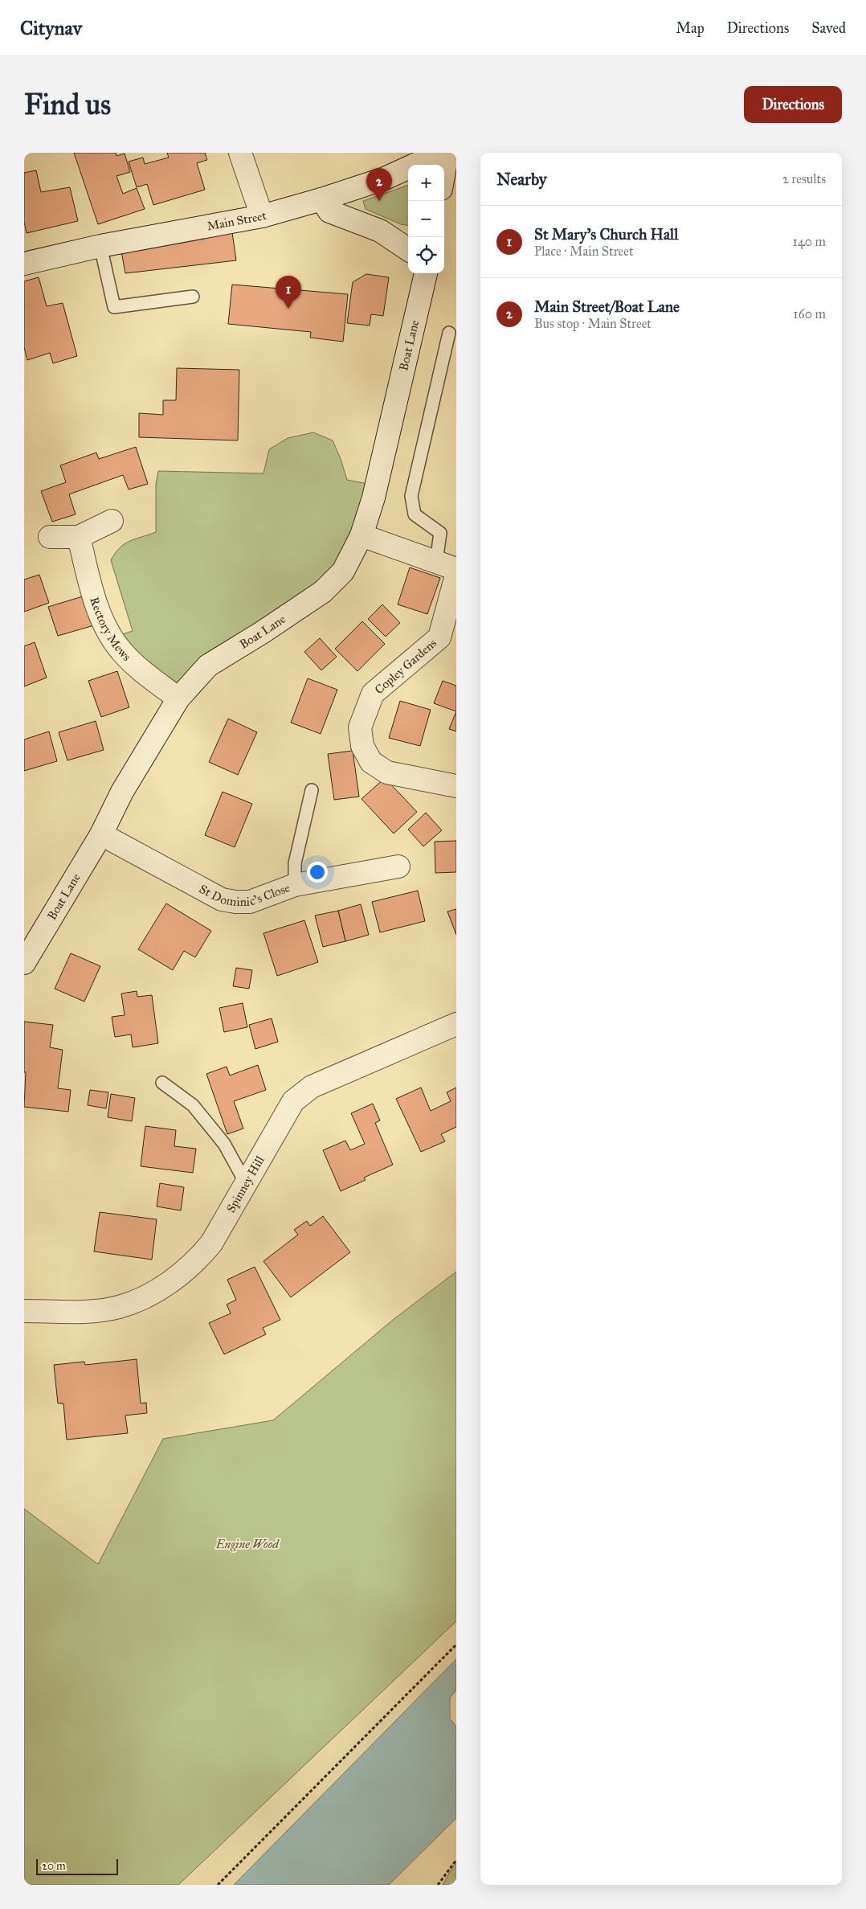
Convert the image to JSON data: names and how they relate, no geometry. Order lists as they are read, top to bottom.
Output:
{
  "streets": {
    "street": [
      "Main Street",
      "Boat Lane",
      "Rectory Mews",
      "Copley Gardens",
      "St Dominic's Close",
      "Spinney Hill"
    ]
  },
  "crossings": [
    ["Boat Lane", "Rectory Mews"],
    ["Boat Lane", "St Dominic's Close"]
  ],
  "parks": ["Engine Wood"],
  "scale_bar": "20 m",
  "page": {
    "header": "Citynav",
    "nav": ["Map", "Directions", "Saved"],
    "buttons": "Directions",
    "title": "Find us",
    "heading": ["Nearby", "2 results"],
    "map_buttons": ["+", "−"],
    "pins": ["2", "1"],
    "list": [
      {
        "mark": "1",
        "name": "St Mary's Church Hall",
        "note": "Place · Main Street",
        "value": "140 m"
      },
      {
        "mark": "2",
        "name": "Main Street/Boat Lane",
        "note": "Bus stop · Main Street",
        "value": "160 m"
      }
    ],
    "scale": "20 m"
  }
}
